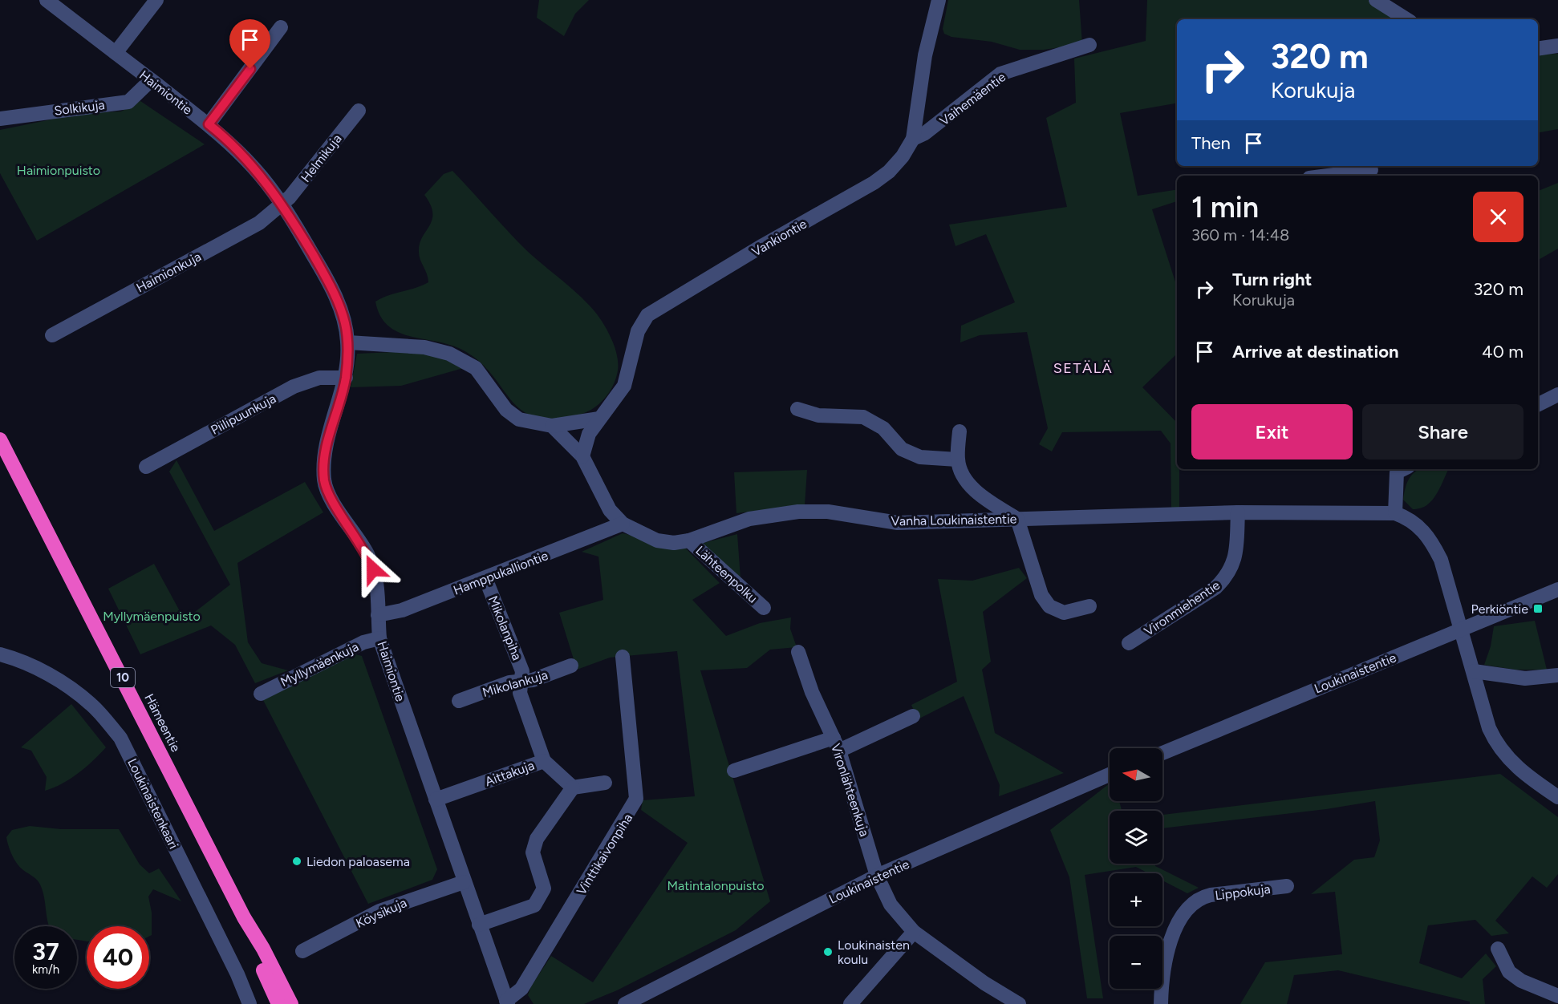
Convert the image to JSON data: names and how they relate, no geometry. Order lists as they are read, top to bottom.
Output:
{
  "streets": {
    "highway": ["10", "Hämeentie"],
    "street": [
      "Haimiontie",
      "Vaihemäentie",
      "Solkikuja",
      "Helmikuja",
      "Vankiontie",
      "Haimionkuja",
      "Piilipuunkuja",
      "Vanha Loukinaistentie",
      "Hamppukalliontie",
      "Lähteenpolku",
      "Vironmiehentie",
      "Mikolanpiha",
      "Myllymäenkuja",
      "Loukinaistentie",
      "Mikolankuja",
      "Aittakuja",
      "Vironlähteenkuja",
      "Loukinaistenkaari",
      "Vinttikaivonpiha",
      "Lippokuja",
      "Köysikuja"
    ]
  },
  "crossings": [
    ["Haimiontie", "Solkikuja"],
    ["Haimiontie", "Helmikuja"],
    ["Haimiontie", "Haimionkuja"],
    ["Haimiontie", "Piilipuunkuja"],
    ["Haimiontie", "Hamppukalliontie"],
    ["Haimiontie", "Myllymäenkuja"],
    ["Haimiontie", "Aittakuja"],
    ["Haimiontie", "Vinttikaivonpiha"],
    ["Haimiontie", "Köysikuja"],
    ["Vaihemäentie", "Vankiontie"],
    ["Helmikuja", "Haimionkuja"],
    ["Vankiontie", "Vanha Loukinaistentie"],
    ["Vanha Loukinaistentie", "Hamppukalliontie"],
    ["Vanha Loukinaistentie", "Lähteenpolku"],
    ["Vanha Loukinaistentie", "Vironmiehentie"],
    ["Vanha Loukinaistentie", "Loukinaistentie"],
    ["Hamppukalliontie", "Mikolanpiha"],
    ["Mikolanpiha", "Mikolankuja"],
    ["Mikolanpiha", "Aittakuja"],
    ["Loukinaistentie", "Vironlähteenkuja"]
  ],
  "districts": ["SETÄLÄ"],
  "parks": ["Haimionpuisto", "Myllymäenpuisto", "Matintalonpuisto"],
  "places": {
    "transit": ["Perkiöntie"],
    "other": ["Liedon paloasema", "Loukinaisten koulu"]
  },
  "north": "left",
  "page": {
    "turn": ["320 m", "Korukuja"],
    "then": "Then",
    "heading": ["1 min", "360 m · 14:48"],
    "list": [
      {
        "name": "Turn right",
        "note": "Korukuja",
        "value": "320 m"
      },
      {
        "name": "Arrive at destination",
        "value": "40 m"
      }
    ],
    "buttons": ["Exit", "Share"],
    "map_buttons": ["+", "−"],
    "speed": "37 km/h",
    "limit": "40"
  }
}
